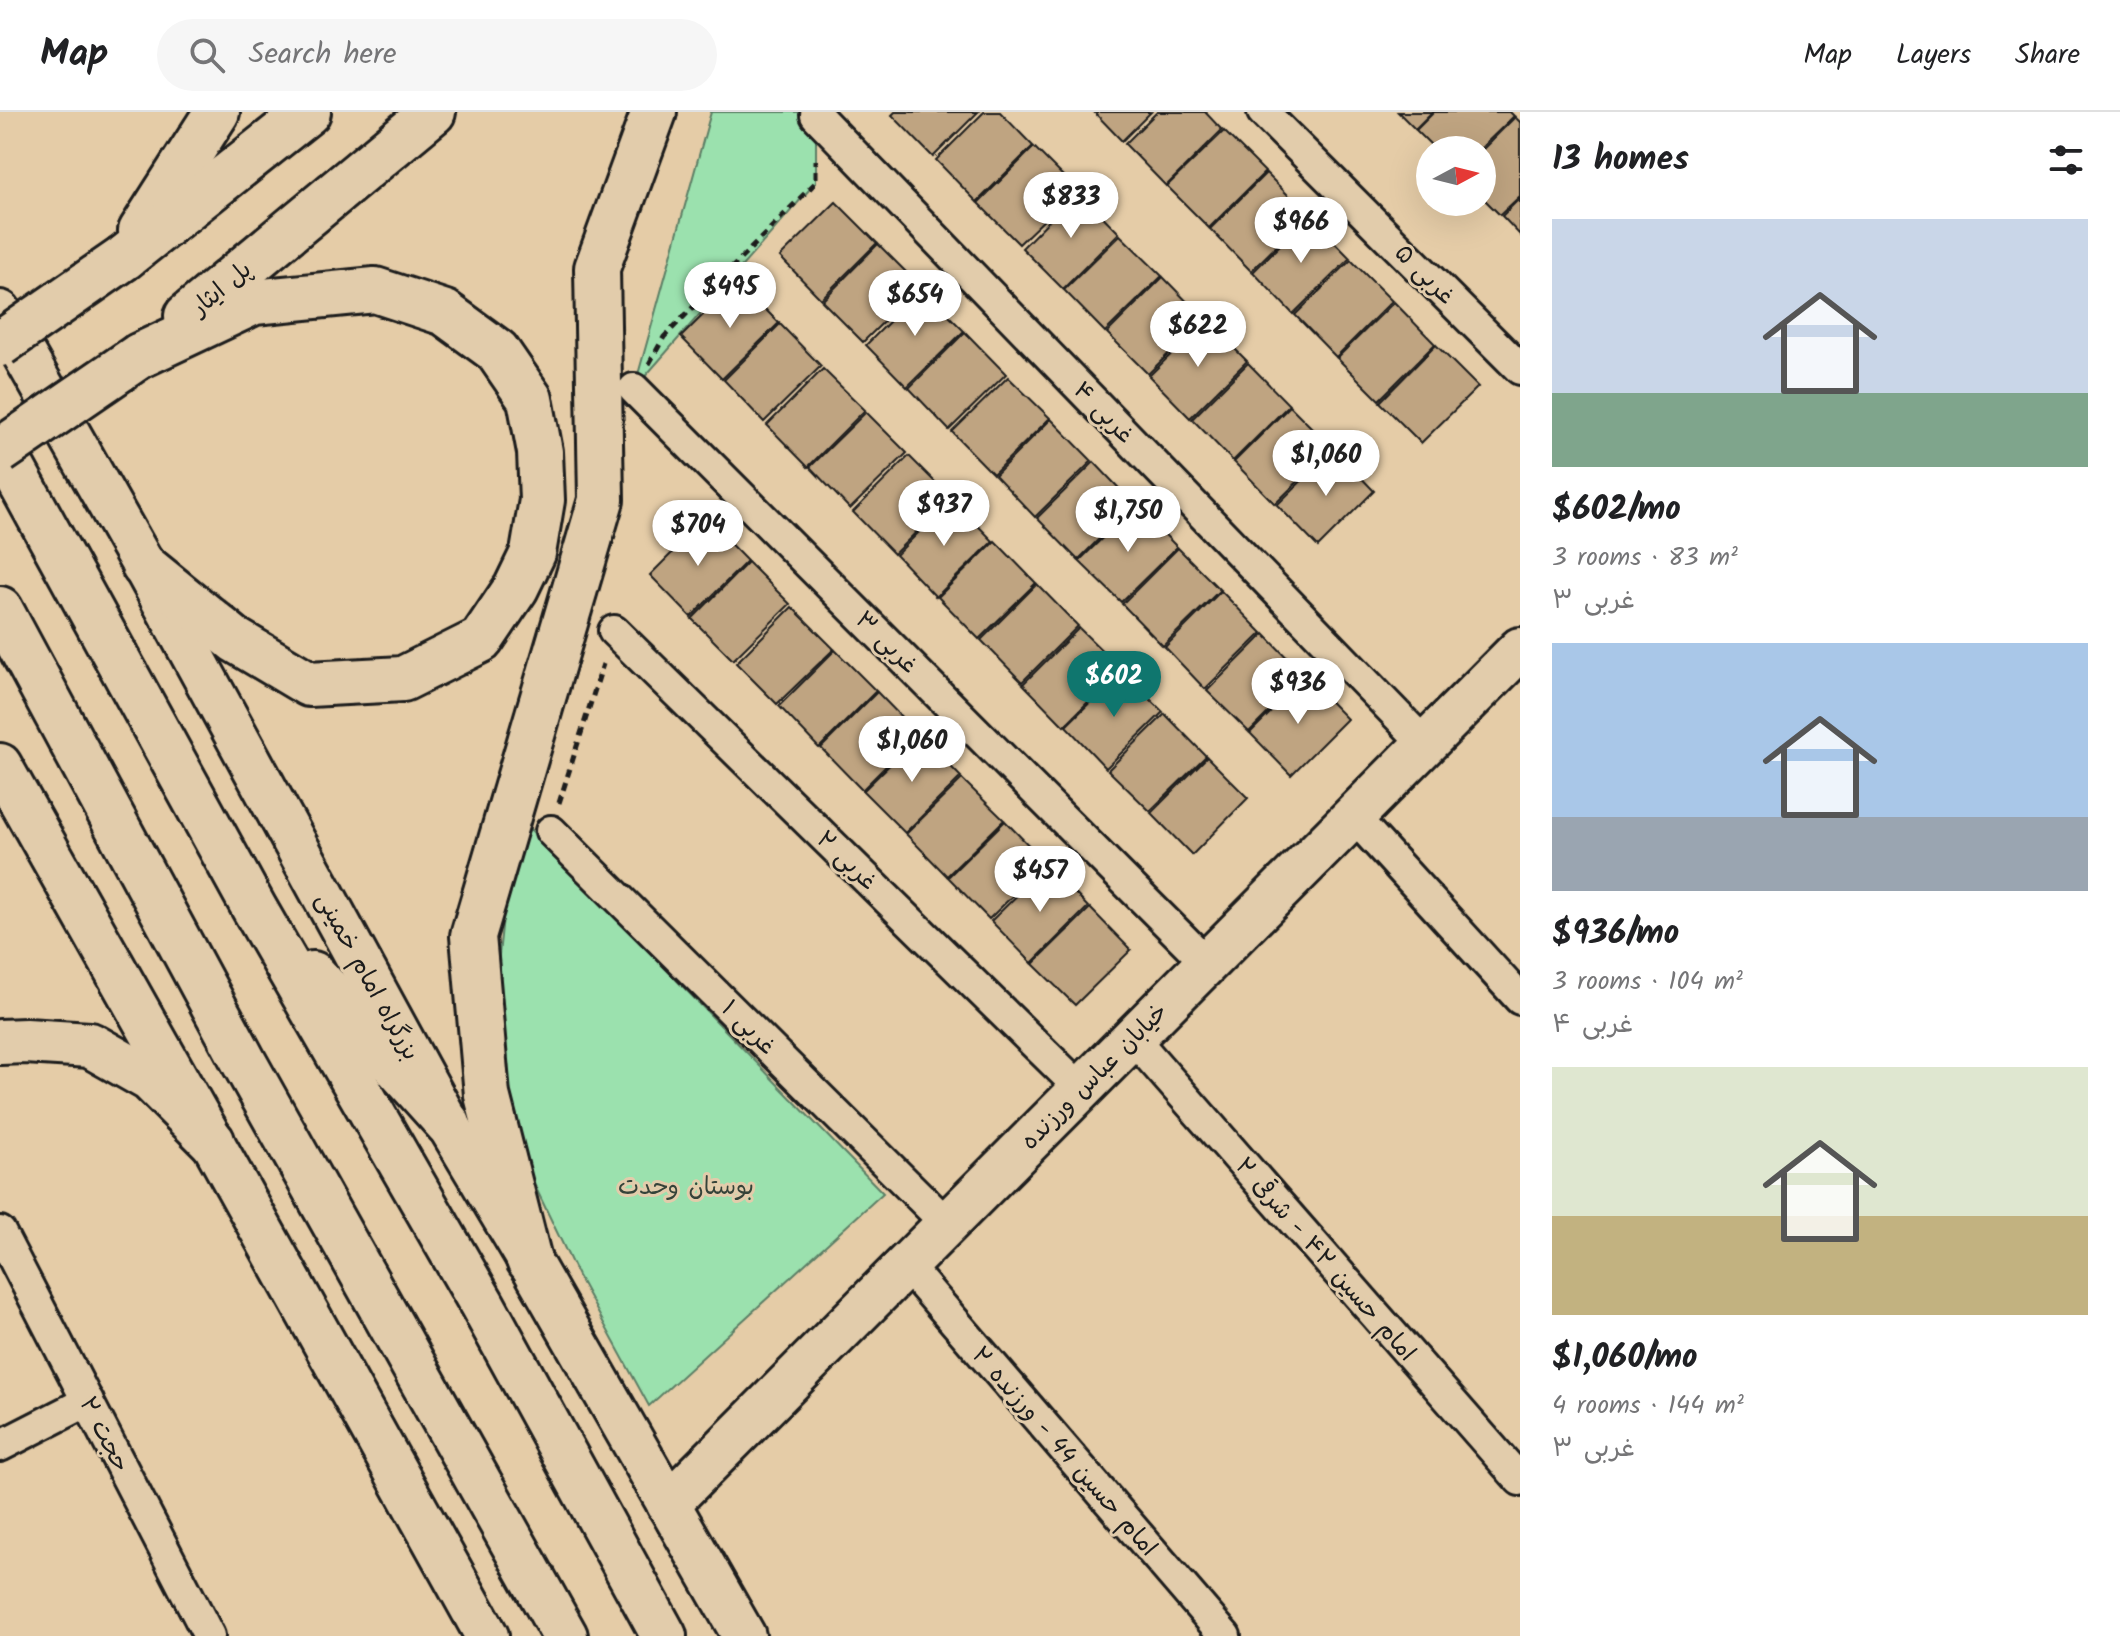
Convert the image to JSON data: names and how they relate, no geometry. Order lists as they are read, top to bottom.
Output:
{
  "streets": {
    "highway": ["پل ایثار"],
    "main road": ["بزرگراه امام خمینی", "خیابان عباس ورزنده"],
    "street": [
      "غربی ۵",
      "غربی ۴",
      "غربی ۳",
      "غربی ۲",
      "غربی ۱",
      "امام حسین ۴۲ - شرقی ۲",
      "حجت ۲",
      "امام حسین 44 - ورزنده ۲"
    ]
  },
  "crossings": [
    ["غربی ۴", "خیابان عباس ورزنده"],
    ["غربی ۳", "خیابان عباس ورزنده"],
    ["غربی ۲", "خیابان عباس ورزنده"],
    ["بزرگراه امام خمینی", "خیابان عباس ورزنده"],
    ["غربی ۱", "خیابان عباس ورزنده"],
    ["خیابان عباس ورزنده", "امام حسین ۴۲ - شرقی ۲"],
    ["خیابان عباس ورزنده", "امام حسین 44 - ورزنده ۲"]
  ],
  "parks": ["بوستان وحدت"],
  "north": "right",
  "page": {
    "header": "Map",
    "search": "Search here",
    "nav": ["Map", "Layers", "Share"],
    "heading": "13 homes",
    "price": [
      "$833",
      "$966",
      "$495",
      "$654",
      "$622",
      "$1,060",
      "$937",
      "$1,750",
      "$704",
      "$602",
      "$936",
      "$1,060",
      "$457"
    ],
    "list": [
      {
        "name": "$602/mo",
        "note": "3 rooms · 83 m² · غربی ۳"
      },
      {
        "name": "$936/mo",
        "note": "3 rooms · 104 m² · غربی ۴"
      },
      {
        "name": "$1,060/mo",
        "note": "4 rooms · 144 m² · غربی ۳"
      }
    ]
  }
}
